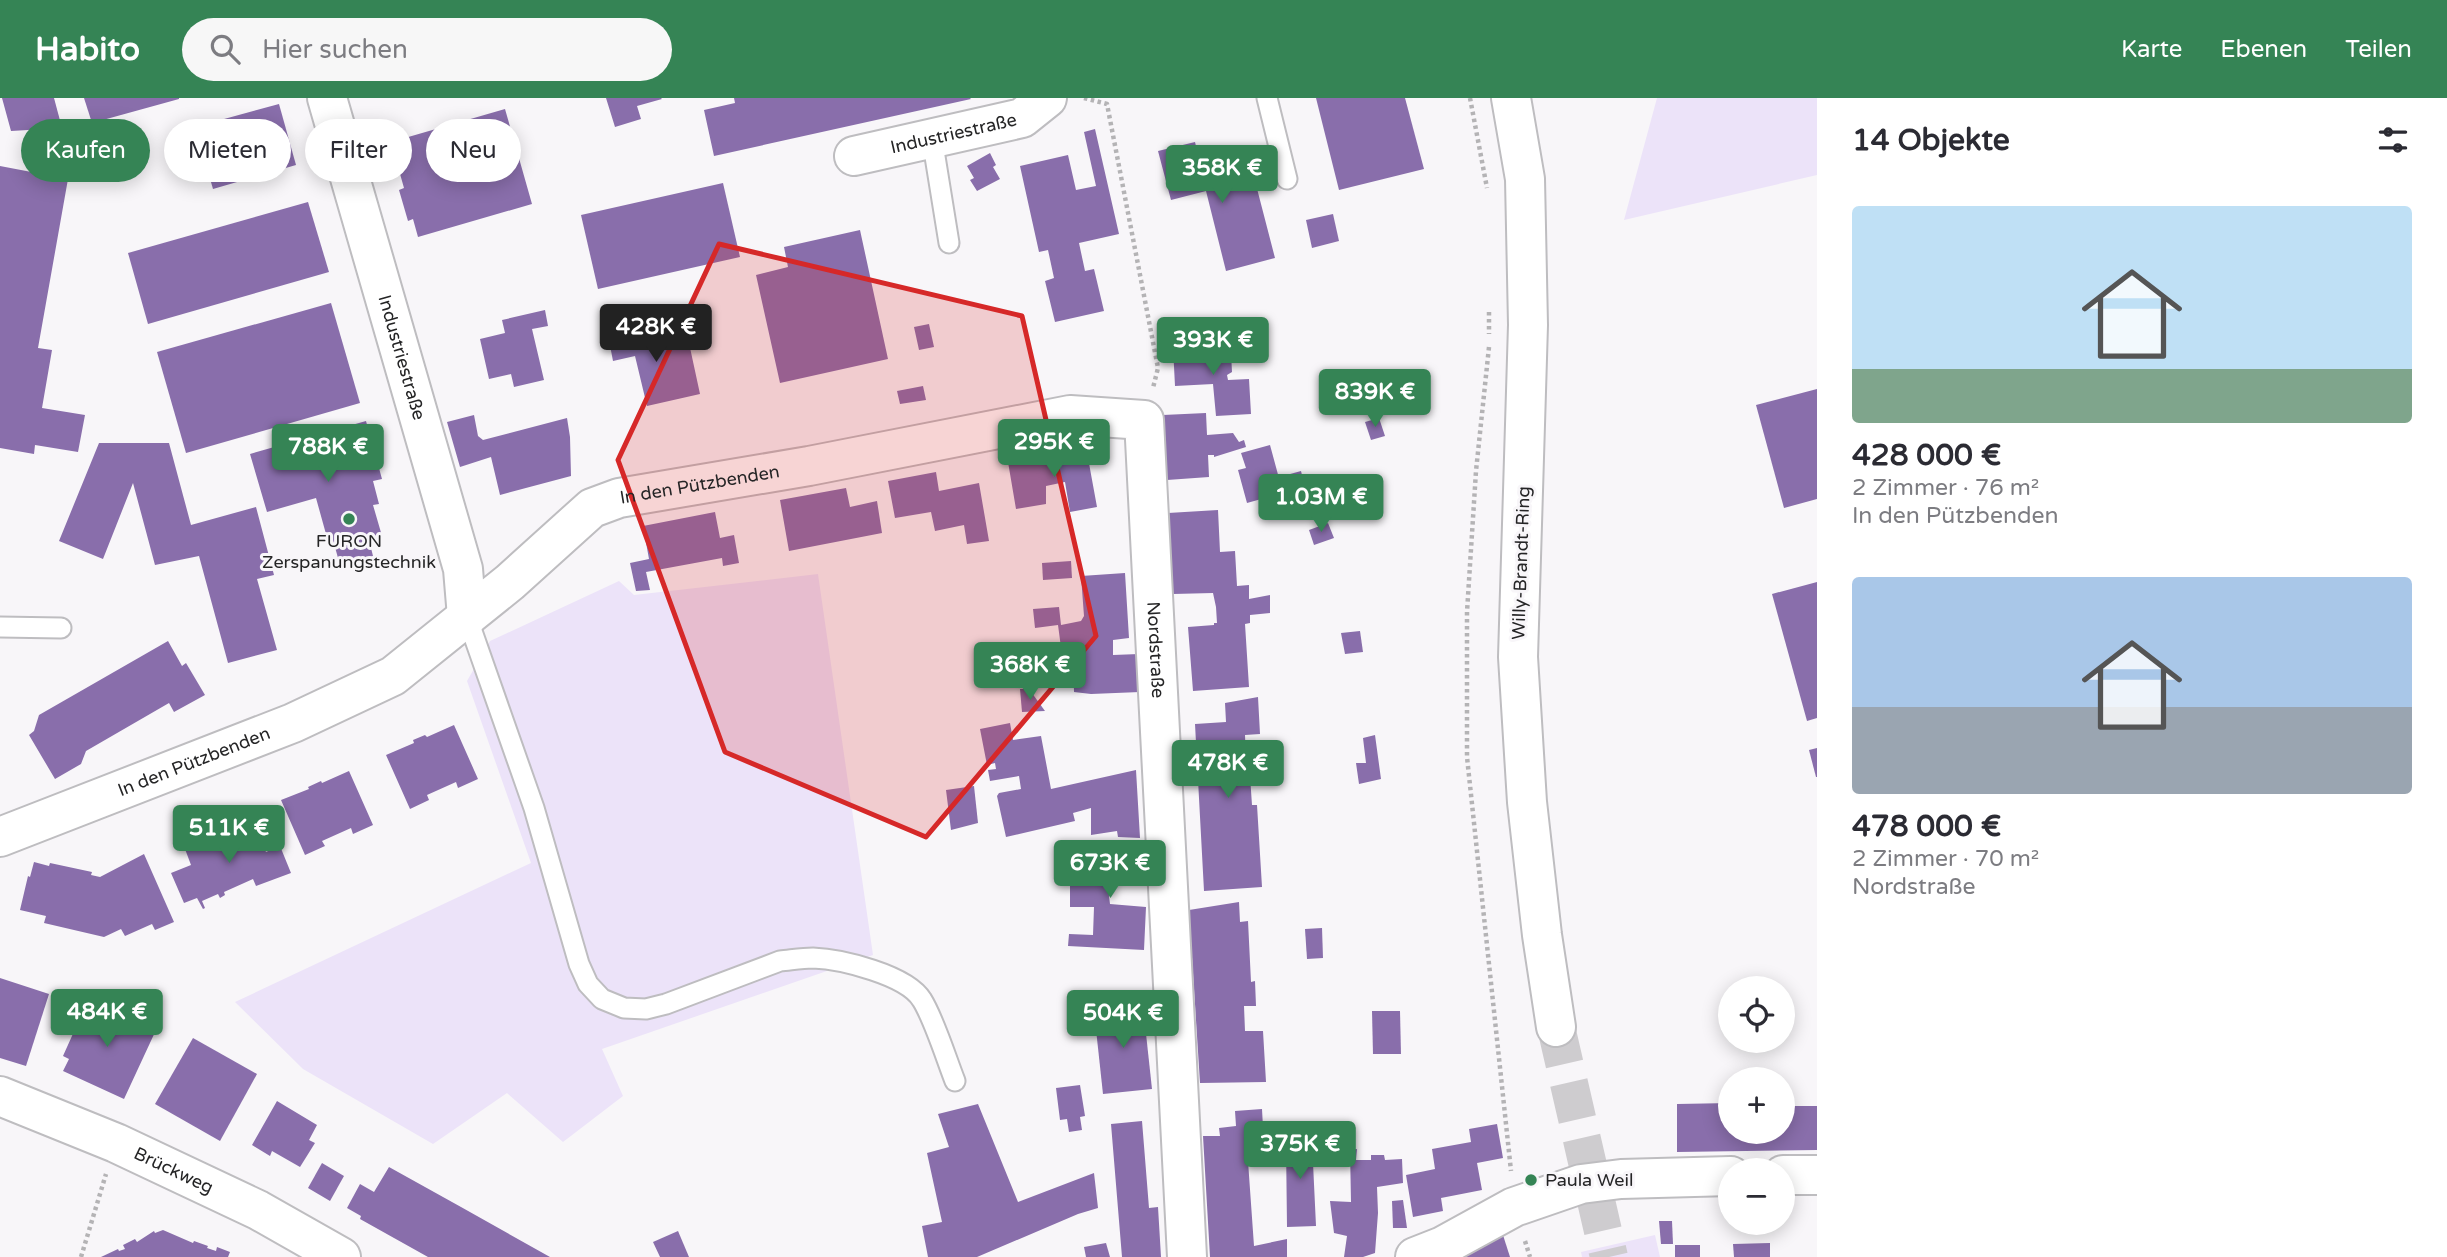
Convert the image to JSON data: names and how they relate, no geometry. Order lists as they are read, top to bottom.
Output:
{
  "streets": {
    "street": [
      "Industriestraße",
      "In den Pützbenden",
      "Willy-Brandt-Ring",
      "Nordstraße",
      "Brückweg"
    ]
  },
  "crossings": [
    ["Industriestraße", "In den Pützbenden"],
    ["In den Pützbenden", "Nordstraße"]
  ],
  "places": ["FURON Zerspanungstechnik", "Paula Weil"],
  "page": {
    "header": "Habito",
    "search": "Hier suchen",
    "nav": ["Karte", "Ebenen", "Teilen"],
    "heading": "14 Objekte",
    "chip": [
      "Kaufen",
      "Mieten",
      "Filter",
      "Neu"
    ],
    "price": [
      "358K €",
      "428K €",
      "393K €",
      "839K €",
      "295K €",
      "788K €",
      "1.03M €",
      "368K €",
      "478K €",
      "511K €",
      "673K €",
      "484K €",
      "504K €",
      "375K €"
    ],
    "list": [
      {
        "name": "428 000 €",
        "note": "2 Zimmer · 76 m² · In den Pützbenden"
      },
      {
        "name": "478 000 €",
        "note": "2 Zimmer · 70 m² · Nordstraße"
      }
    ],
    "map_buttons": ["+", "−"]
  }
}
